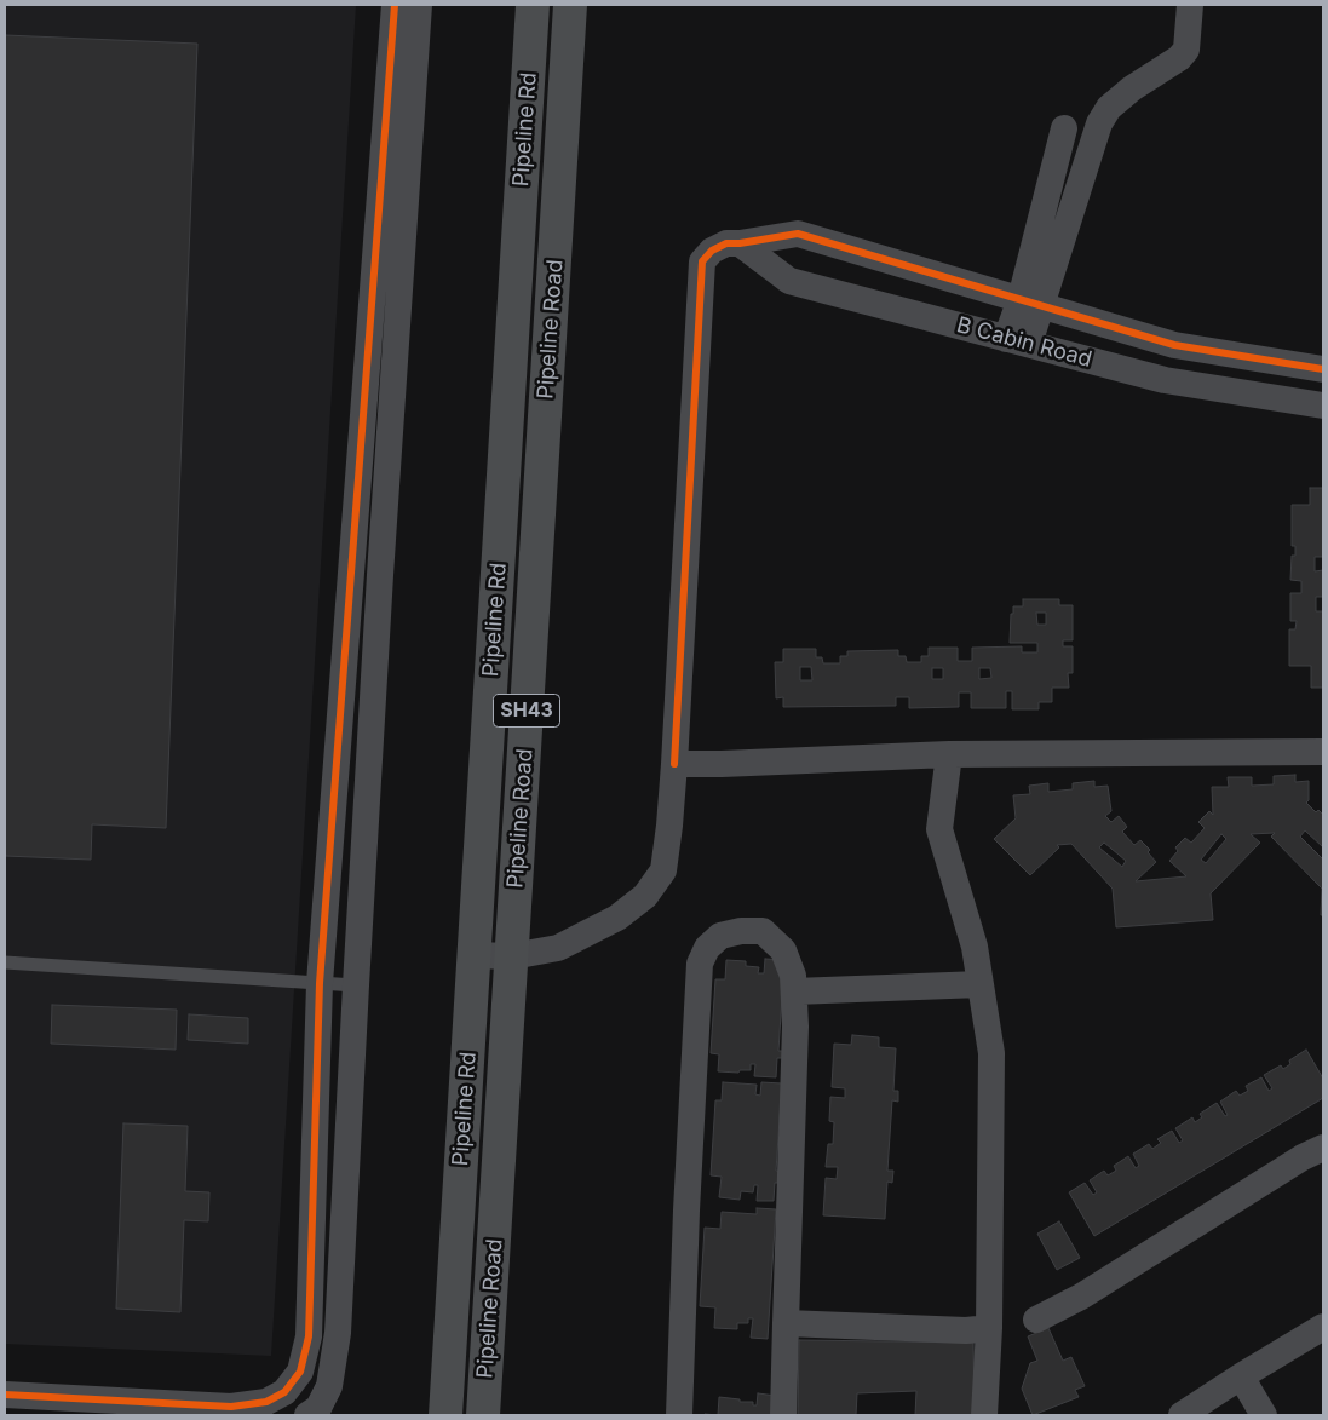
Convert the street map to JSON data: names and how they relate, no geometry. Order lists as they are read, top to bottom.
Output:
{
  "streets": {
    "main road": ["Pipeline Rd", "Pipeline Road", "SH43"],
    "street": ["B Cabin Road"]
  }
}
